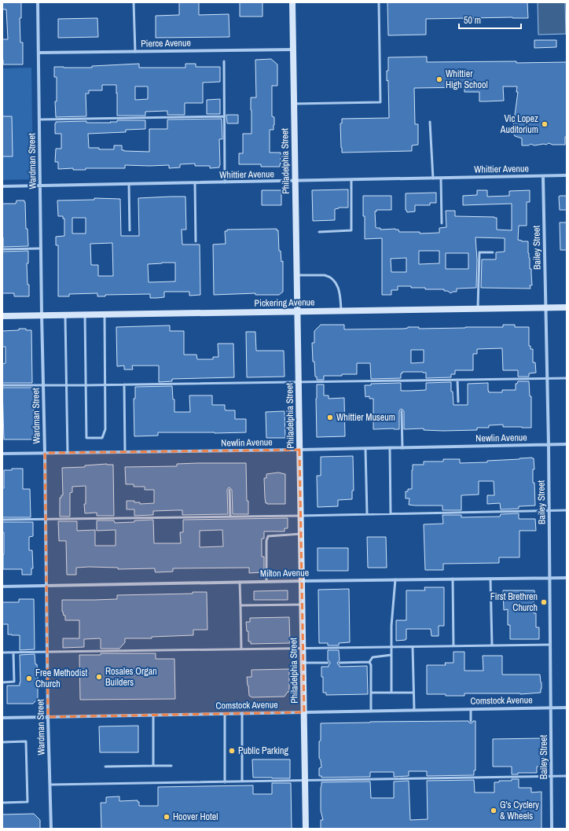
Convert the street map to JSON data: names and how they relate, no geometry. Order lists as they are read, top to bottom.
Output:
{
  "streets": {
    "street": [
      "Pierce Avenue",
      "Wardman Street",
      "Philadelphia Street",
      "Whittier Avenue",
      "Bailey Street",
      "Pickering Avenue",
      "Newlin Avenue",
      "Milton Avenue",
      "Comstock Avenue"
    ]
  },
  "crossings": [
    ["Pierce Avenue", "Wardman Street"],
    ["Pierce Avenue", "Philadelphia Street"],
    ["Wardman Street", "Whittier Avenue"],
    ["Wardman Street", "Pickering Avenue"],
    ["Wardman Street", "Newlin Avenue"],
    ["Wardman Street", "Milton Avenue"],
    ["Wardman Street", "Comstock Avenue"],
    ["Philadelphia Street", "Whittier Avenue"],
    ["Philadelphia Street", "Pickering Avenue"],
    ["Philadelphia Street", "Newlin Avenue"],
    ["Philadelphia Street", "Milton Avenue"],
    ["Philadelphia Street", "Comstock Avenue"],
    ["Whittier Avenue", "Bailey Street"],
    ["Bailey Street", "Pickering Avenue"],
    ["Bailey Street", "Newlin Avenue"],
    ["Bailey Street", "Milton Avenue"],
    ["Bailey Street", "Comstock Avenue"]
  ],
  "places": [
    "Whittier High School",
    "Vic Lopez Auditorium",
    "Whittier Museum",
    "First Brethren Church",
    "Rosales Organ Builders",
    "Free Methodist Church",
    "Public Parking",
    "G's Cyclery & Wheels",
    "Hoover Hotel"
  ],
  "scale_bar": "50 m"
}
